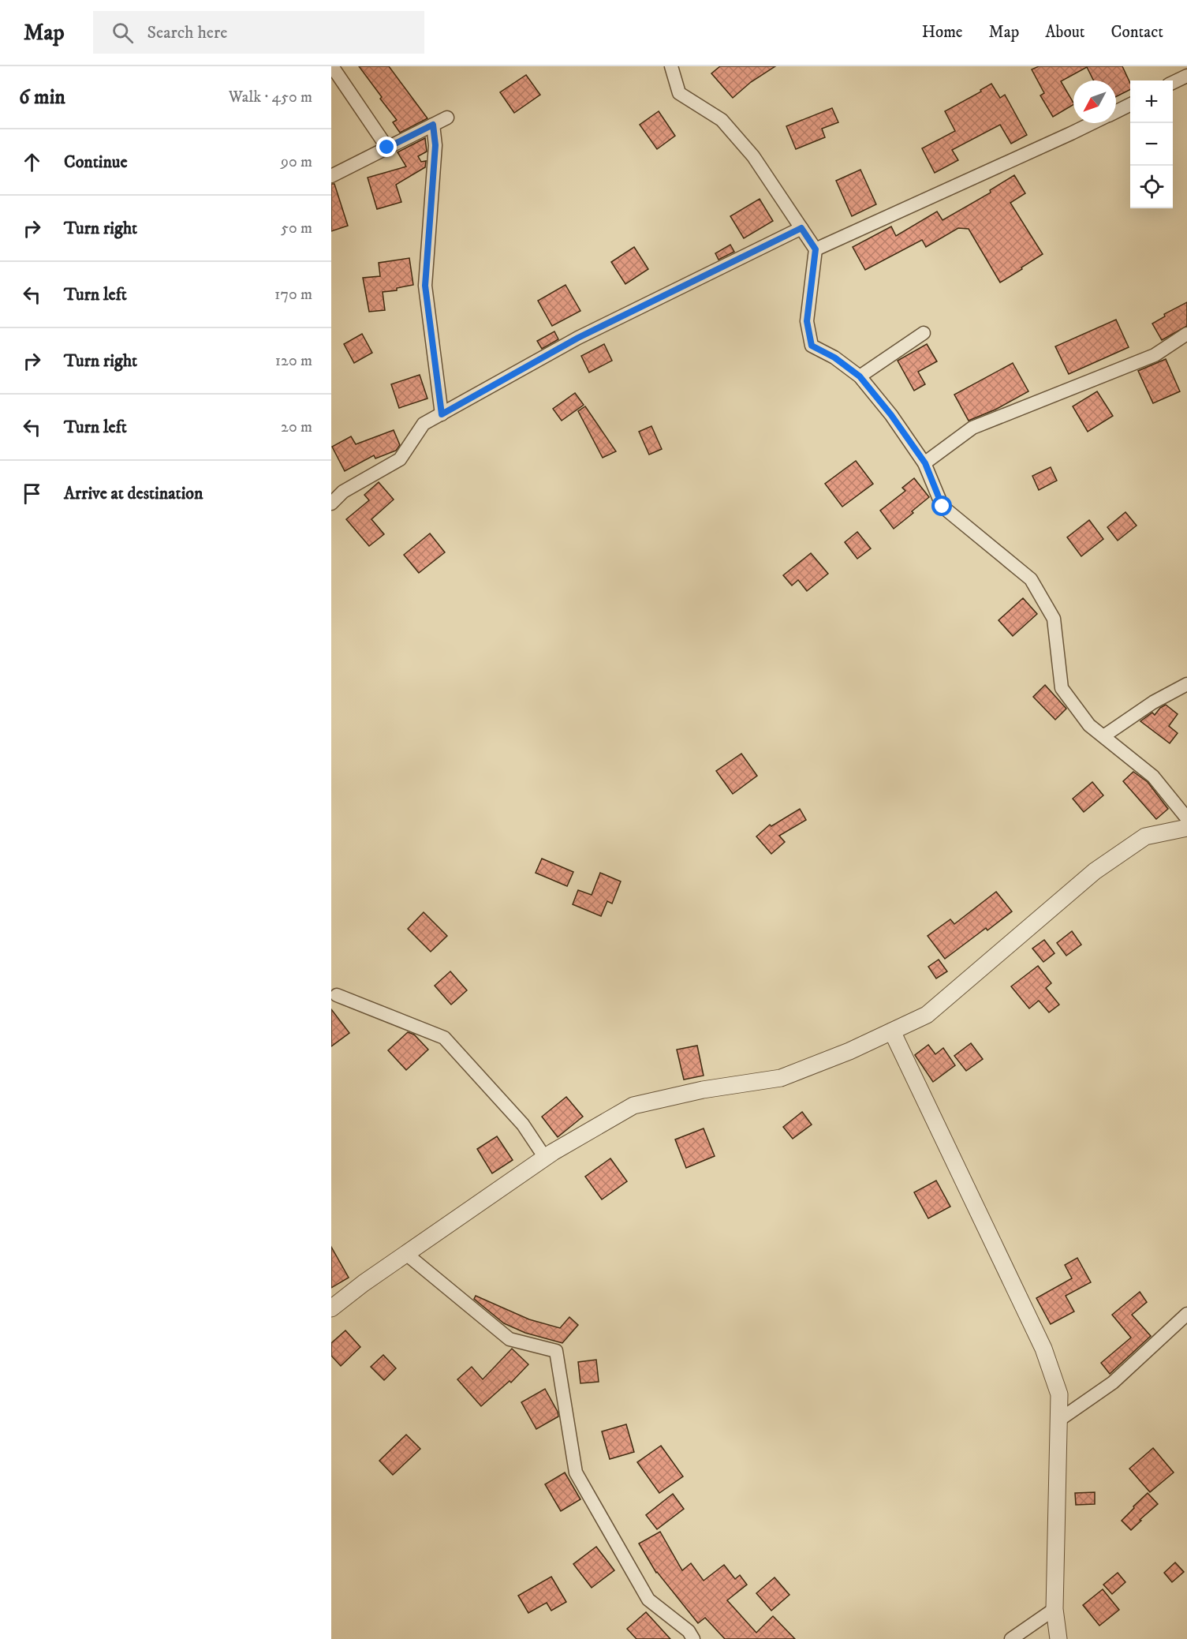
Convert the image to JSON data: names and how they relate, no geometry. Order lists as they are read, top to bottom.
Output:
{
  "north": "bottom left",
  "page": {
    "header": "Map",
    "search": "Search here",
    "nav": [
      "Home",
      "Map",
      "About",
      "Contact"
    ],
    "heading": ["6 min", "Walk · 450 m"],
    "map_buttons": ["+", "−"],
    "list": [
      ["Continue", "90 m"],
      ["Turn right", "50 m"],
      ["Turn left", "170 m"],
      ["Turn right", "120 m"],
      ["Turn left", "20 m"],
      "Arrive at destination"
    ]
  }
}
